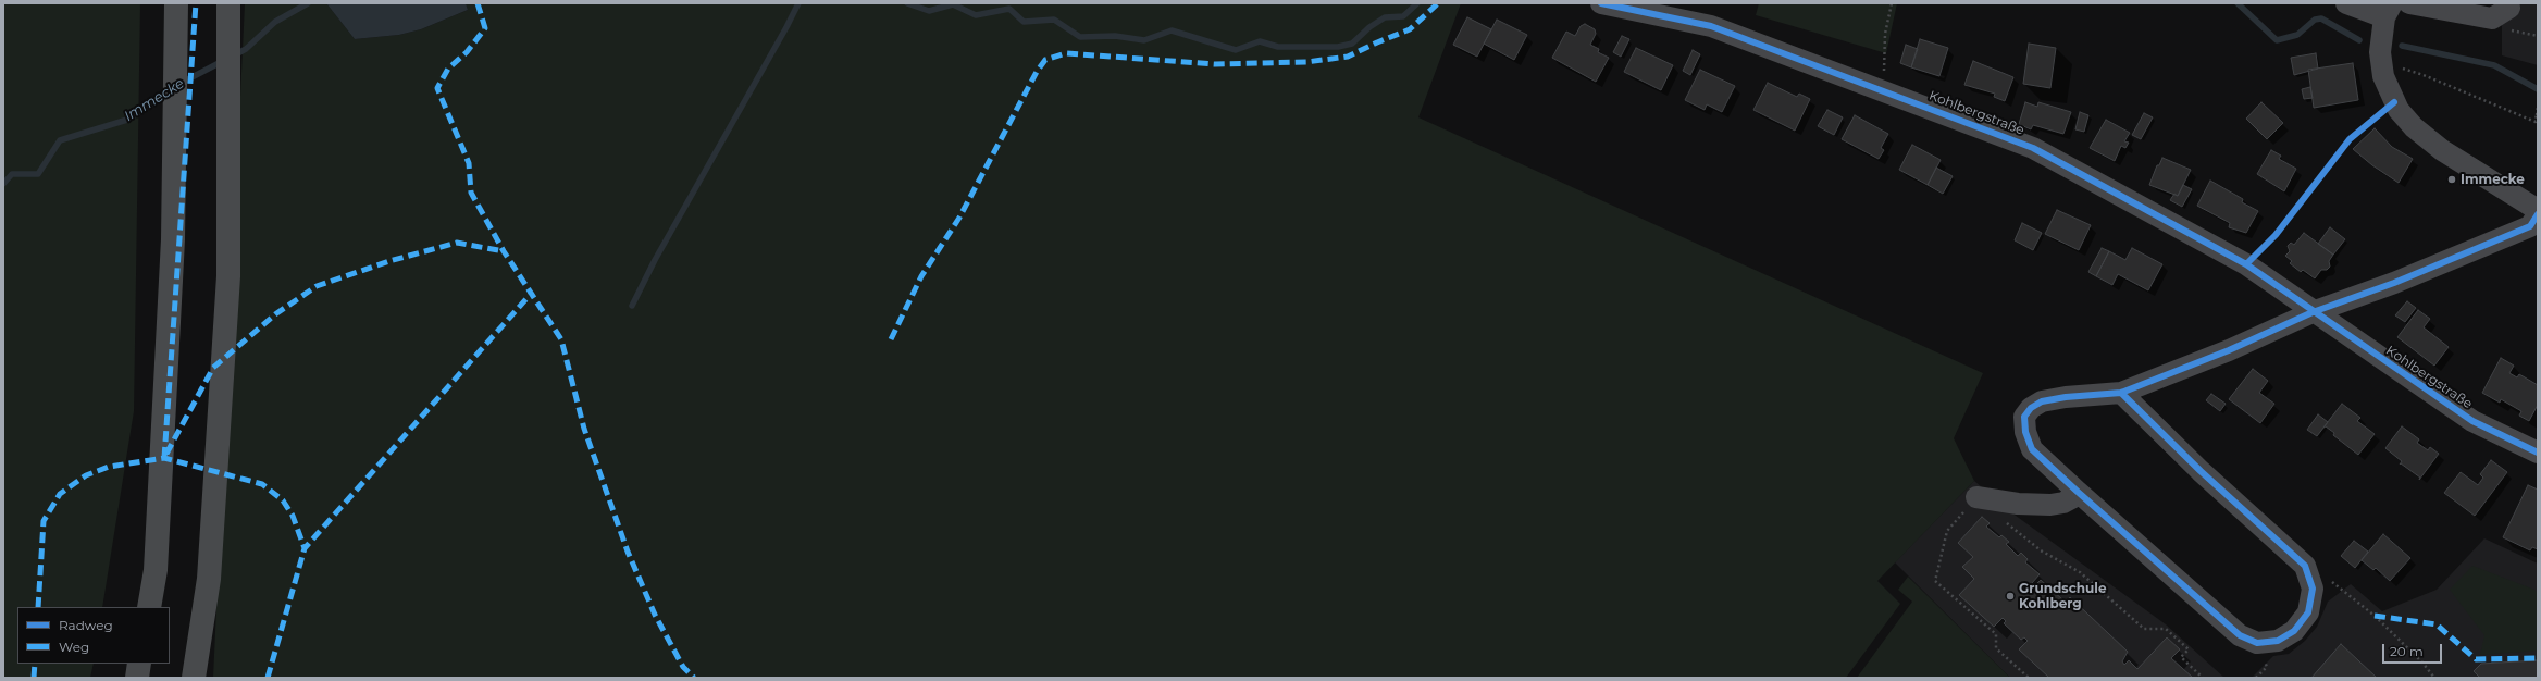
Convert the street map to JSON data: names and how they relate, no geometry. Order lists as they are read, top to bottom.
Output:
{
  "streets": {
    "street": ["Kohlbergstraße"]
  },
  "water": ["Immecke"],
  "places": ["Immecke", "Grundschule Kohlberg"],
  "legend": ["Radweg", "Weg"],
  "scale_bar": "20 m"
}
